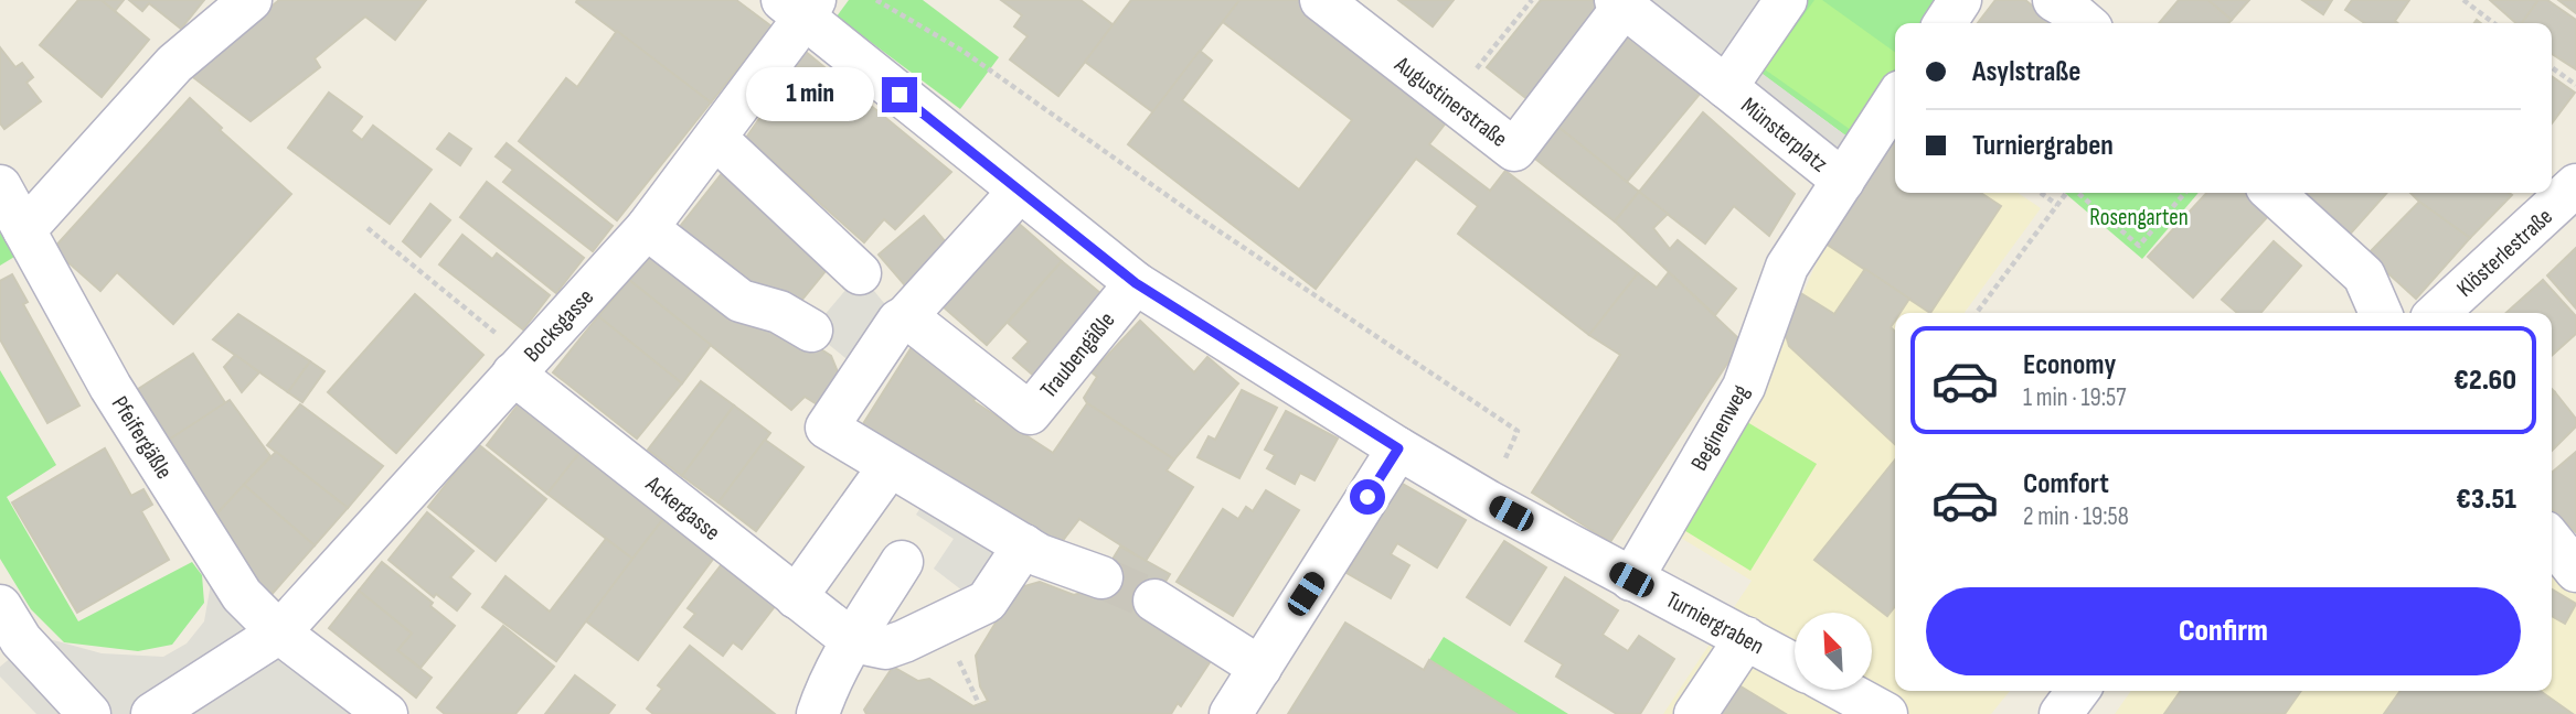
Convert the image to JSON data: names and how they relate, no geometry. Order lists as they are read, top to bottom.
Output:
{
  "streets": {
    "street": [
      "Augustinerstraße",
      "Münsterplatz",
      "Klösterlestraße",
      "Bocksgasse",
      "Traubengäßle",
      "Beginenweg",
      "Pfeifergäßle",
      "Ackergasse",
      "Turniergraben"
    ]
  },
  "crossings": [
    ["Augustinerstraße", "Münsterplatz"],
    ["Münsterplatz", "Beginenweg"],
    ["Bocksgasse", "Pfeifergäßle"],
    ["Bocksgasse", "Ackergasse"],
    ["Bocksgasse", "Turniergraben"],
    ["Traubengäßle", "Turniergraben"],
    ["Beginenweg", "Turniergraben"]
  ],
  "parks": ["Rosengarten"],
  "north": "top left",
  "page": {
    "banner": ["Asylstraße", "Turniergraben"],
    "bubble": "1 min",
    "list": [
      {
        "name": "Economy",
        "note": "1 min · 19:57",
        "value": "€2.60"
      },
      {
        "name": "Comfort",
        "note": "2 min · 19:58",
        "value": "€3.51"
      }
    ],
    "buttons": "Confirm"
  }
}
